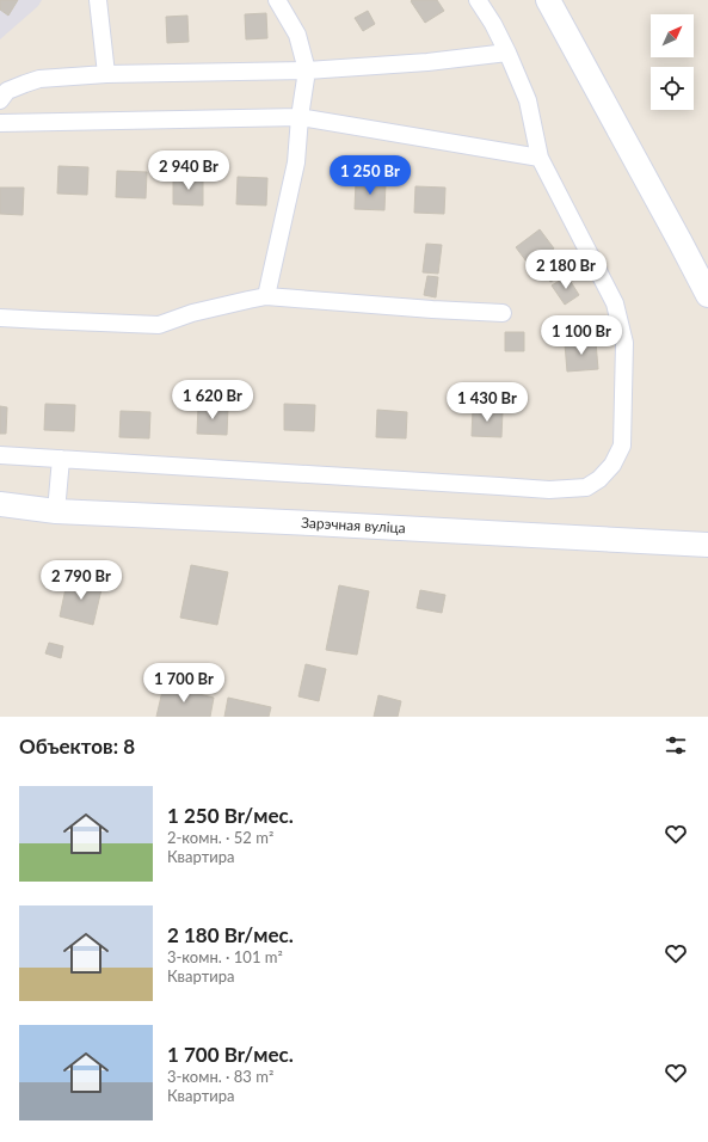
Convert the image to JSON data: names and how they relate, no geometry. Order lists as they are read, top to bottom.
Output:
{
  "streets": {
    "street": ["Зарэчная вуліца"]
  },
  "north": "top right",
  "page": {
    "price": [
      "2 940 Br",
      "1 250 Br",
      "2 180 Br",
      "1 100 Br",
      "1 620 Br",
      "1 430 Br",
      "2 790 Br",
      "1 700 Br"
    ],
    "heading": "Объектов: 8",
    "list": [
      {
        "name": "1 250 Br/мес.",
        "note": "2-комн. · 52 m² · Квартира"
      },
      {
        "name": "2 180 Br/мес.",
        "note": "3-комн. · 101 m² · Квартира"
      },
      {
        "name": "1 700 Br/мес.",
        "note": "3-комн. · 83 m² · Квартира"
      }
    ]
  }
}
